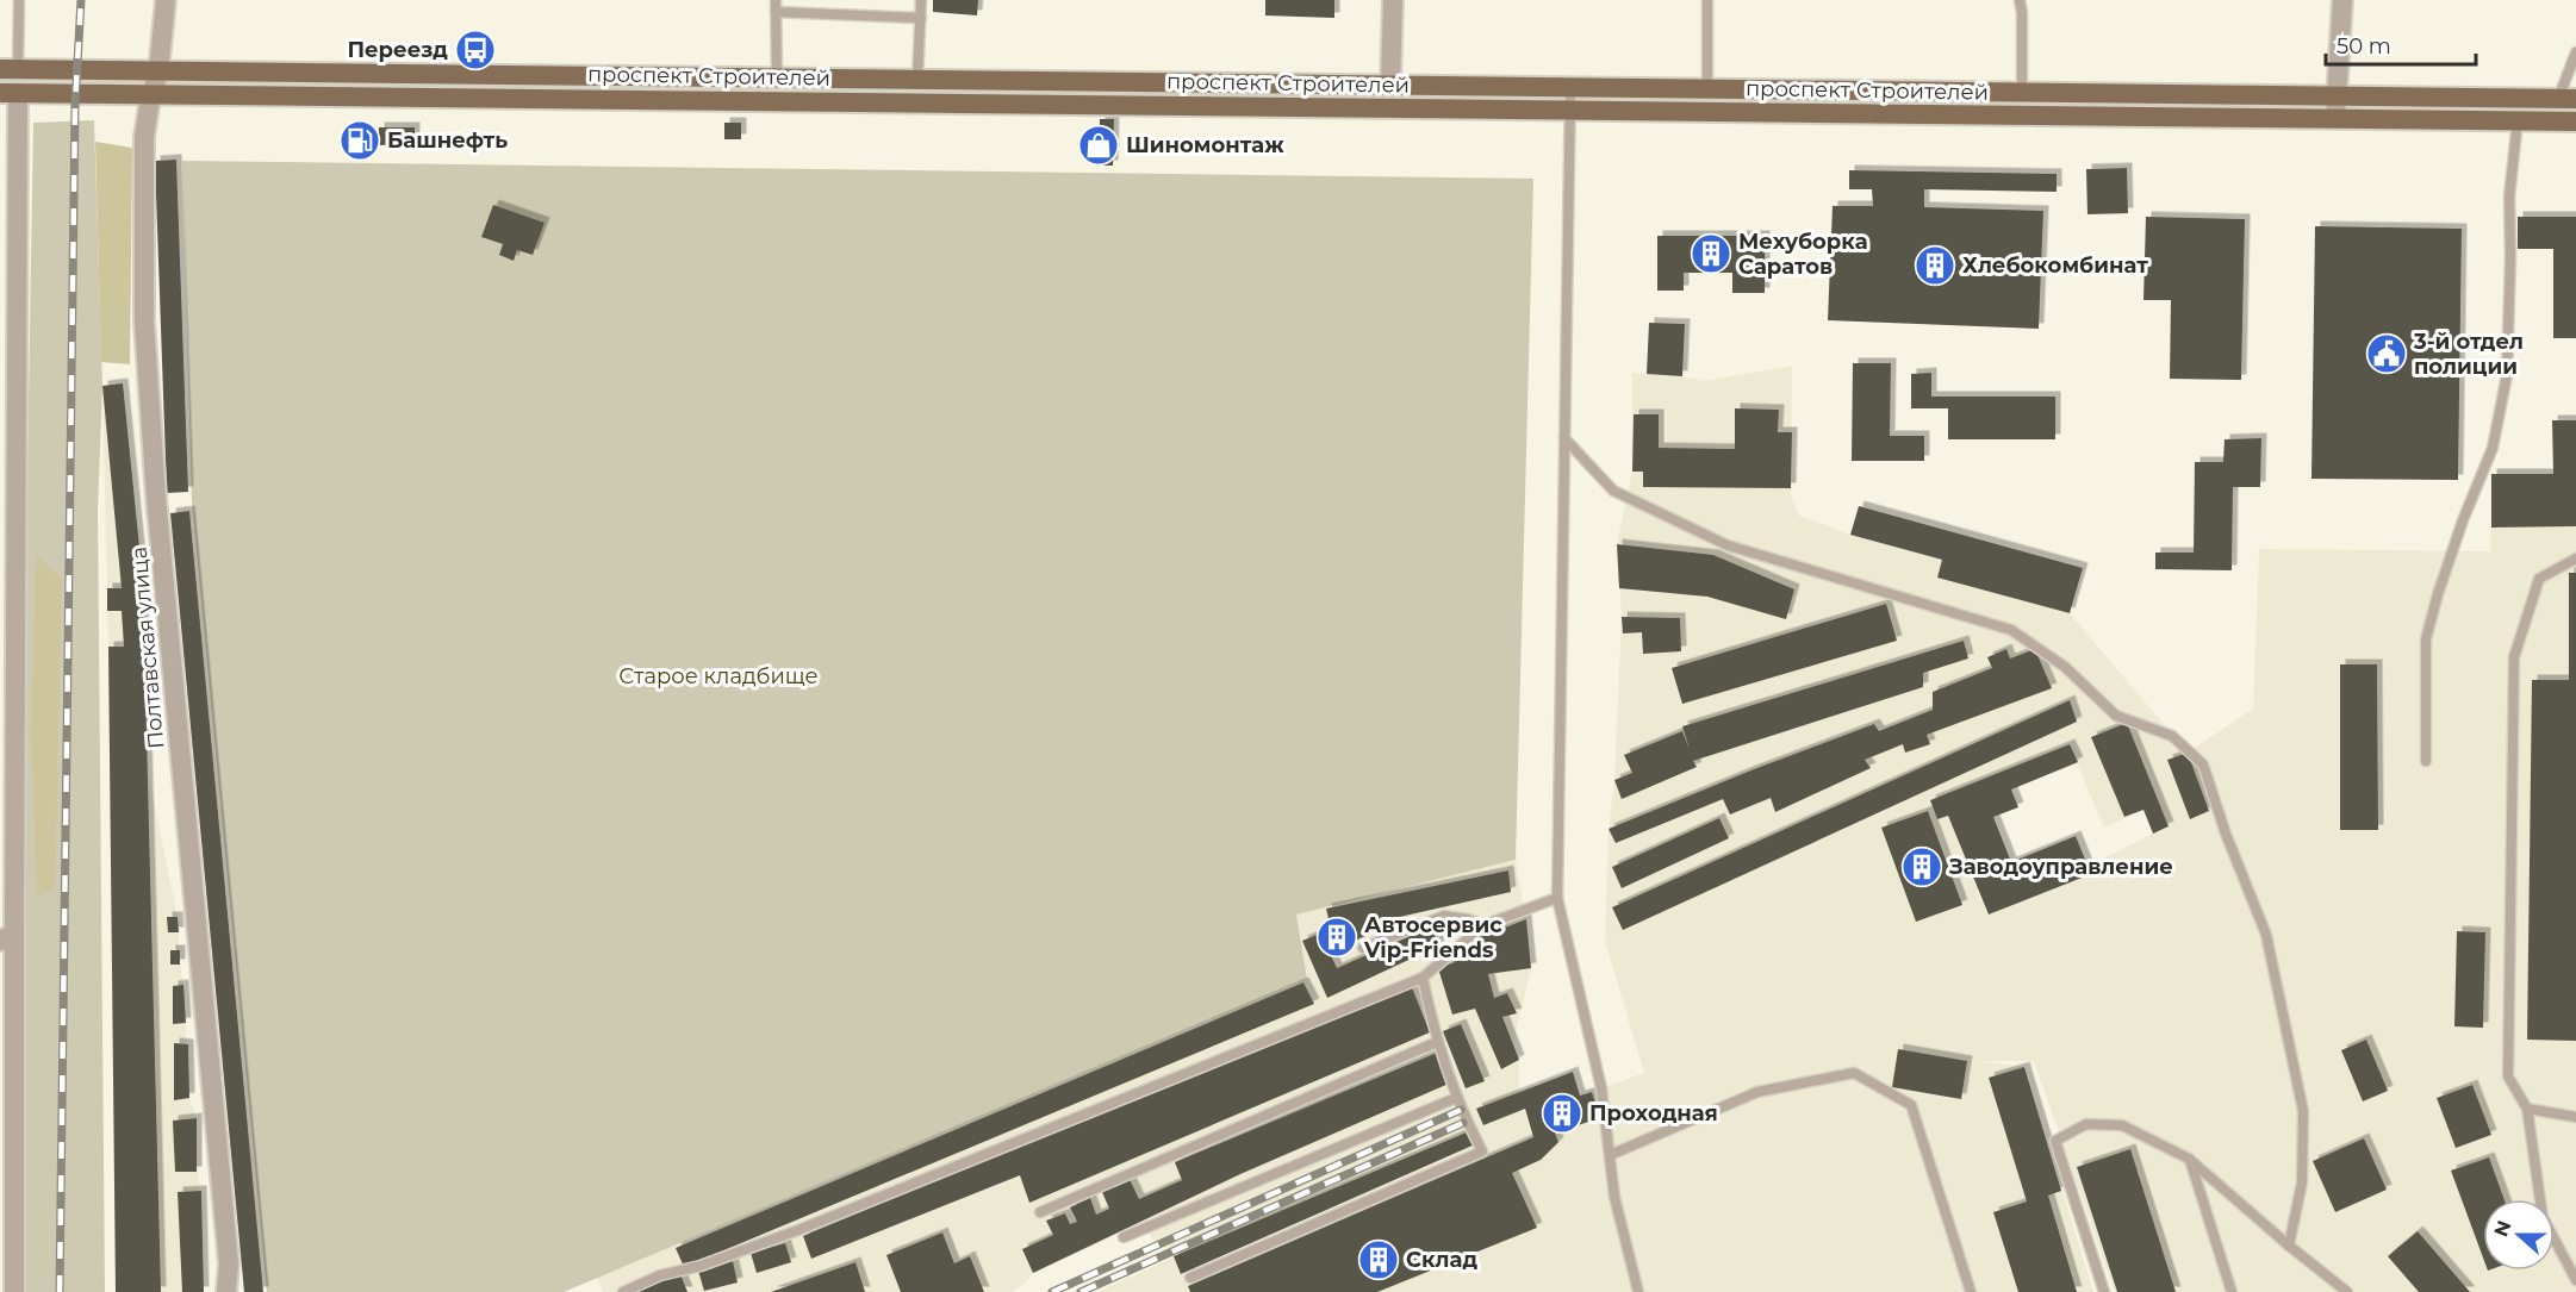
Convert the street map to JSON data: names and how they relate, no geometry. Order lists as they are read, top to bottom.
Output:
{
  "streets": {
    "main road": ["проспект Строителей"],
    "street": ["Полтавская улица"]
  },
  "crossings": [
    ["проспект Строителей", "Полтавская улица"]
  ],
  "parks": ["Старое кладбище"],
  "places": {
    "bus stop": ["Переезд"],
    "fuel station": ["Башнефть"],
    "shop": ["Шиномонтаж"],
    "building": [
      "Мехуборка Саратов",
      "Хлебокомбинат",
      "Заводоуправление",
      "Автосервис Vip-Friends",
      "Проходная",
      "Склад"
    ],
    "public building": ["3-й отдел полиции"]
  },
  "scale_bar": "50 m",
  "north": "left"
}
